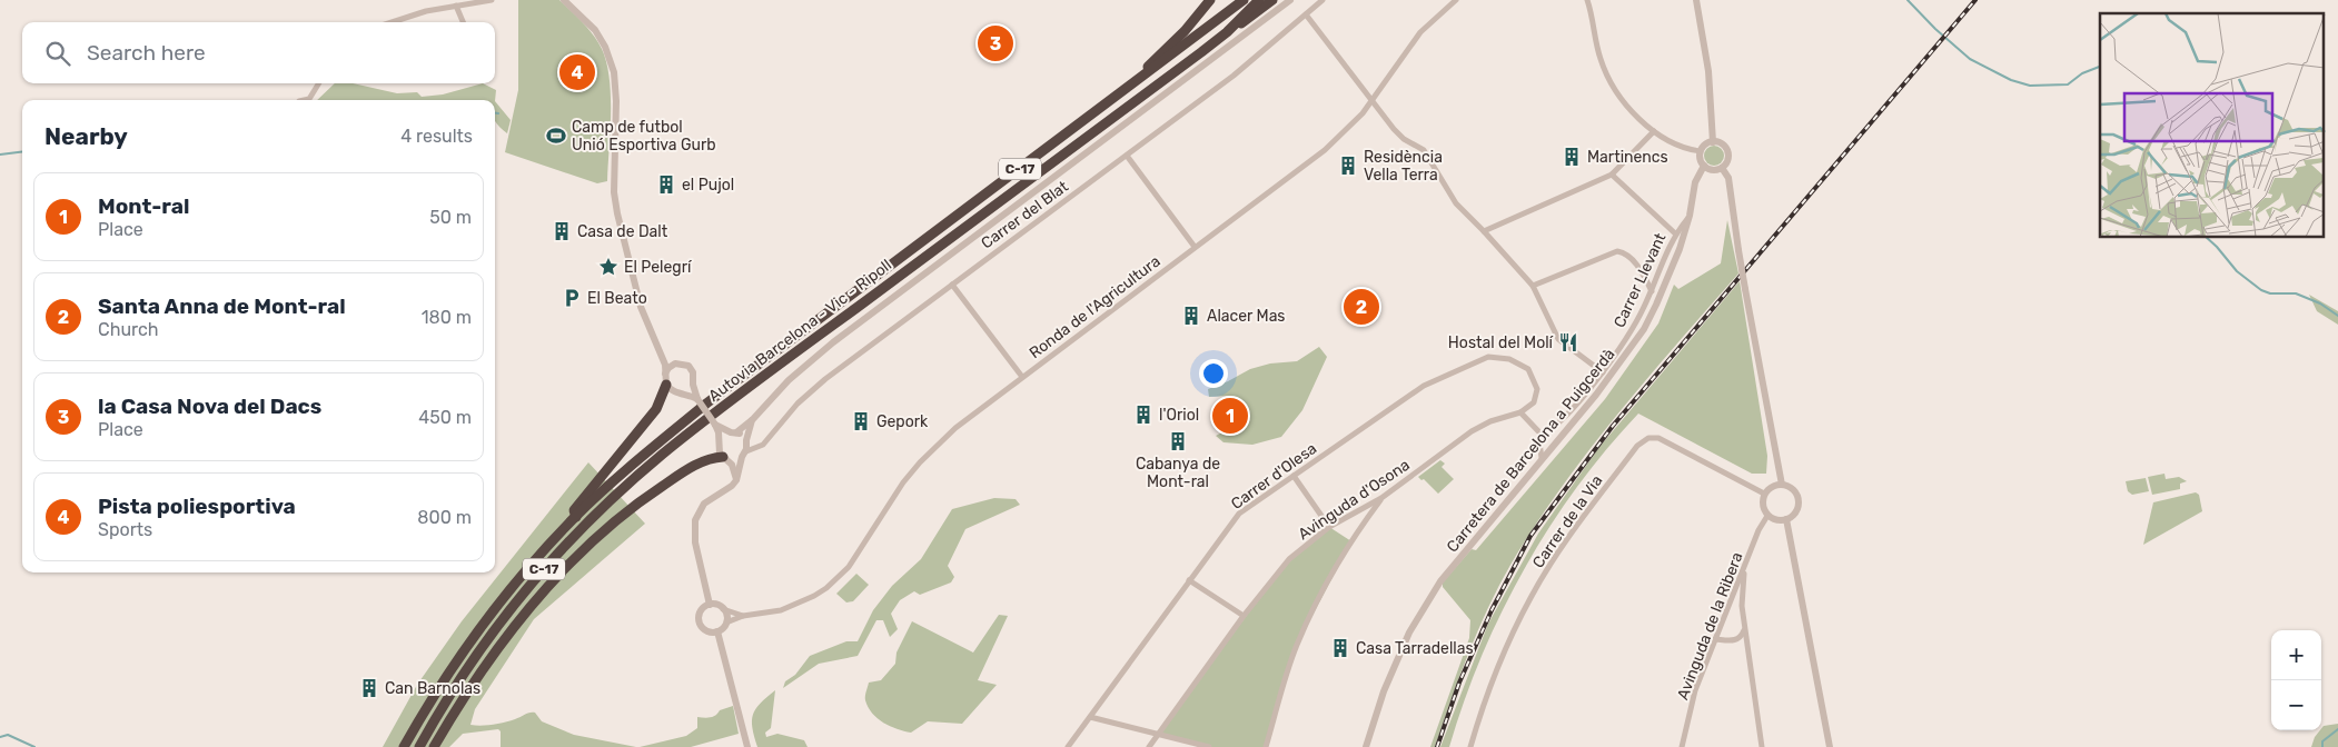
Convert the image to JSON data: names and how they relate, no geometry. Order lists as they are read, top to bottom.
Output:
{
  "streets": {
    "highway": ["C-17", "Autovia Barcelona - Vic - Ripoll"],
    "street": [
      "Carrer del Blat",
      "Carrer Llevant",
      "Ronda de l'Agricultura",
      "Carretera de Barcelona a Puigcerdà",
      "Carrer d'Olesa",
      "Avinguda d'Osona",
      "Carrer de la Via",
      "Avinguda de la Ribera"
    ]
  },
  "crossings": [
    ["Carrer Llevant", "Carretera de Barcelona a Puigcerdà"],
    ["Carrer d'Olesa", "Avinguda d'Osona"],
    ["Carrer de la Via", "Avinguda de la Ribera"]
  ],
  "places": {
    "sports": ["Camp de futbol Unió Esportiva Gurb"],
    "building": [
      "Martinencs",
      "Residència Vella Terra",
      "el Pujol",
      "Casa de Dalt",
      "Alacer Mas",
      "l'Oriol",
      "Gepork",
      "Cabanya de Mont-ral",
      "Casa Tarradellas",
      "Can Barnolas"
    ],
    "place": ["El Pelegrí"],
    "parking": ["El Beato"],
    "restaurant": ["Hostal del Molí"]
  },
  "page": {
    "search": "Search here",
    "pins": [
      "3",
      "4",
      "2",
      "1"
    ],
    "heading": ["Nearby", "4 results"],
    "list": [
      {
        "mark": "1",
        "name": "Mont-ral",
        "note": "Place",
        "value": "50 m"
      },
      {
        "mark": "2",
        "name": "Santa Anna de Mont-ral",
        "note": "Church",
        "value": "180 m"
      },
      {
        "mark": "3",
        "name": "la Casa Nova del Dacs",
        "note": "Place",
        "value": "450 m"
      },
      {
        "mark": "4",
        "name": "Pista poliesportiva",
        "note": "Sports",
        "value": "800 m"
      }
    ],
    "map_buttons": ["+", "−"]
  }
}
